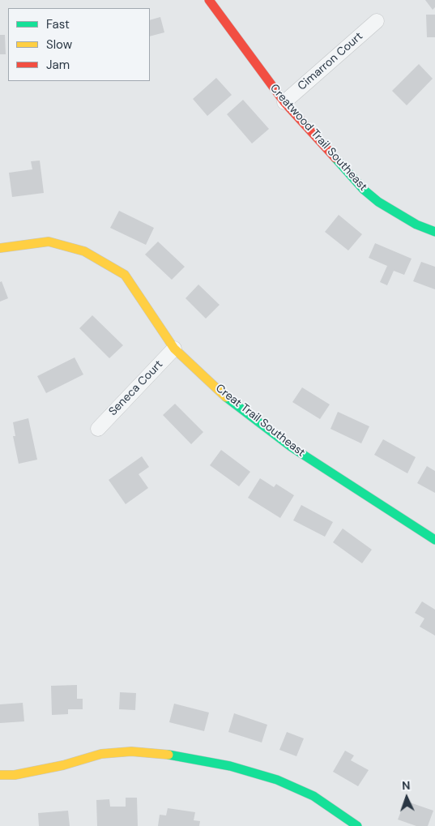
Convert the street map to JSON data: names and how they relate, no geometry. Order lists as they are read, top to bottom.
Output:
{
  "streets": {
    "street": [
      "Cimarron Court",
      "Creatwood Trail Southeast",
      "Seneca Court",
      "Creat Trail Southeast"
    ]
  },
  "crossings": [
    ["Cimarron Court", "Creatwood Trail Southeast"],
    ["Seneca Court", "Creat Trail Southeast"]
  ],
  "legend": ["Fast", "Slow", "Jam"],
  "north": "top"
}
